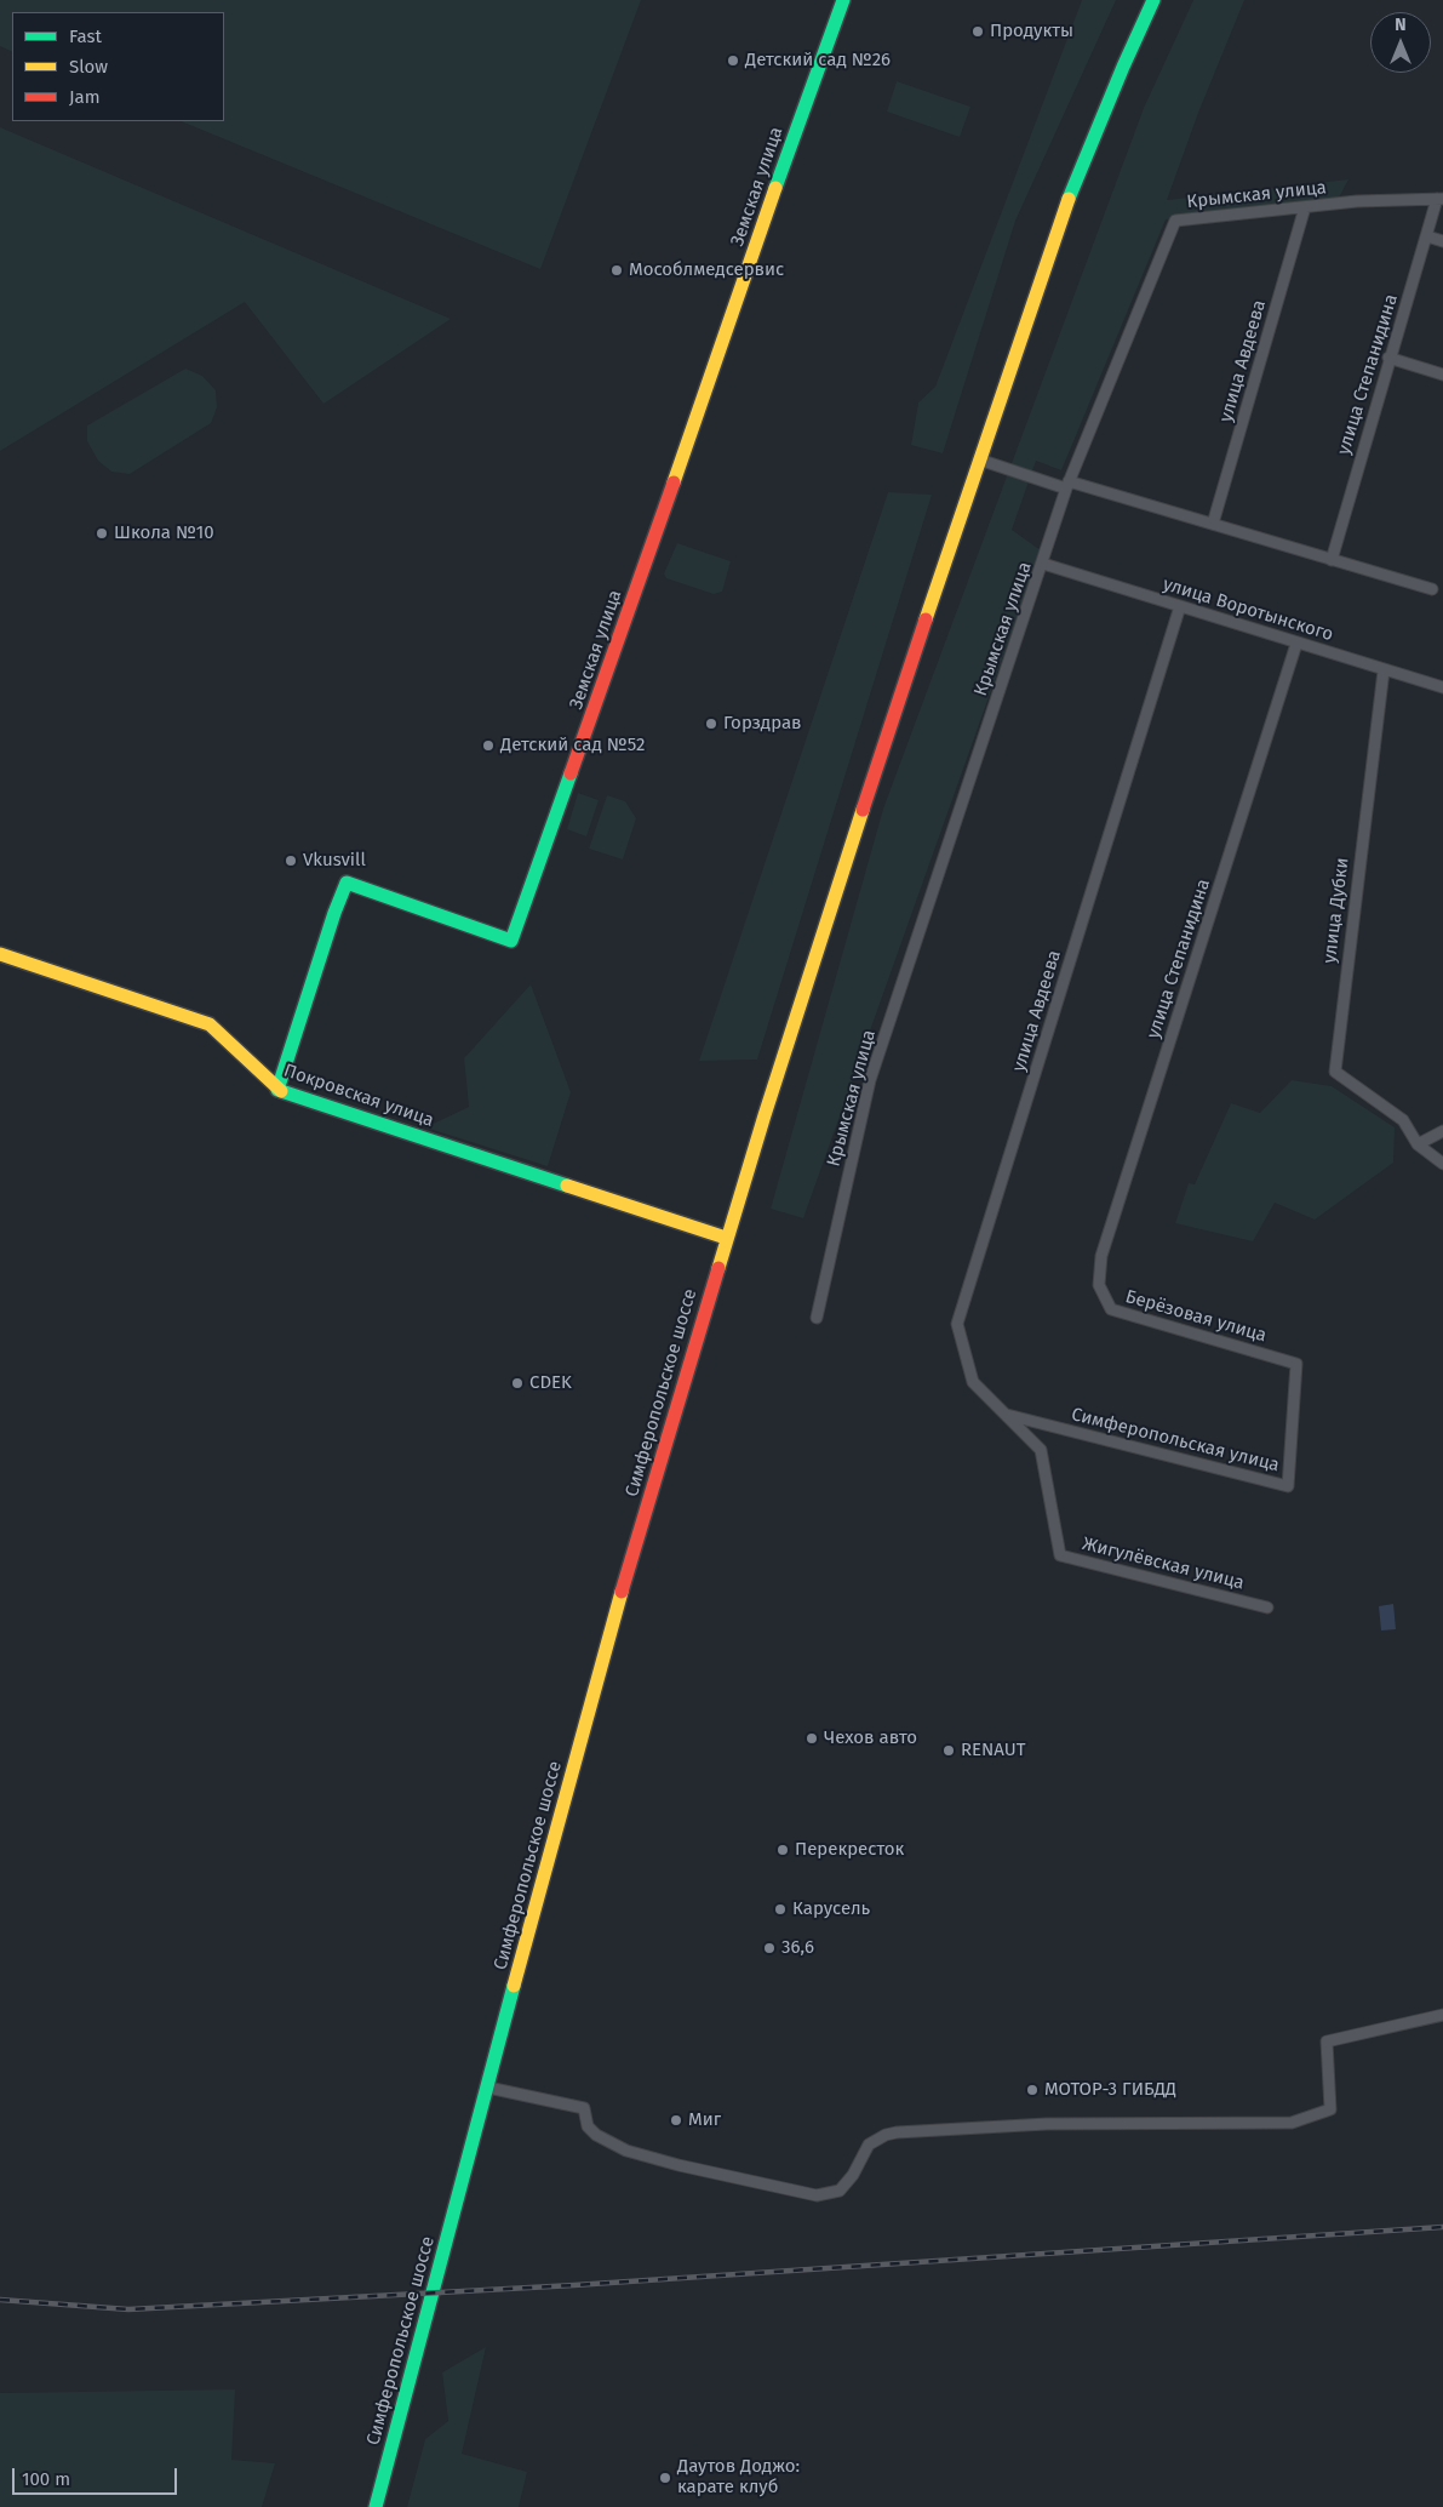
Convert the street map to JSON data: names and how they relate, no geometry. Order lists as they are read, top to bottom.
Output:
{
  "streets": {
    "main road": ["Земская улица", "Покровская улица", "Симферопольское шоссе"],
    "street": [
      "Крымская улица",
      "улица Авдеева",
      "улица Степанидина",
      "улица Воротынского",
      "улица Дубки",
      "Берёзовая улица",
      "Симферопольская улица",
      "Жигулёвская улица"
    ]
  },
  "crossings": [
    ["Земская улица", "Покровская улица"],
    ["Крымская улица", "улица Авдеева"],
    ["Крымская улица", "улица Степанидина"],
    ["Крымская улица", "улица Воротынского"],
    ["улица Авдеева", "улица Воротынского"],
    ["улица Авдеева", "Симферопольская улица"],
    ["улица Авдеева", "Жигулёвская улица"],
    ["улица Степанидина", "улица Воротынского"],
    ["улица Степанидина", "Берёзовая улица"],
    ["улица Воротынского", "улица Дубки"],
    ["Покровская улица", "Симферопольское шоссе"],
    ["Берёзовая улица", "Симферопольская улица"],
    ["Симферопольская улица", "Жигулёвская улица"]
  ],
  "places": [
    "Продукты",
    "Детский сад №26",
    "Мособлмедсервис",
    "Школа №10",
    "Горздрав",
    "Детский сад №52",
    "Vkusvill",
    "CDEK",
    "Чехов авто",
    "RENAUT",
    "Перекресток",
    "Карусель",
    "36,6",
    "МОТОР-3 ГИБДД",
    "Миг",
    "Даутов Доджо: карате клуб"
  ],
  "legend": ["Fast", "Slow", "Jam"],
  "scale_bar": "100 m",
  "north": "top"
}
